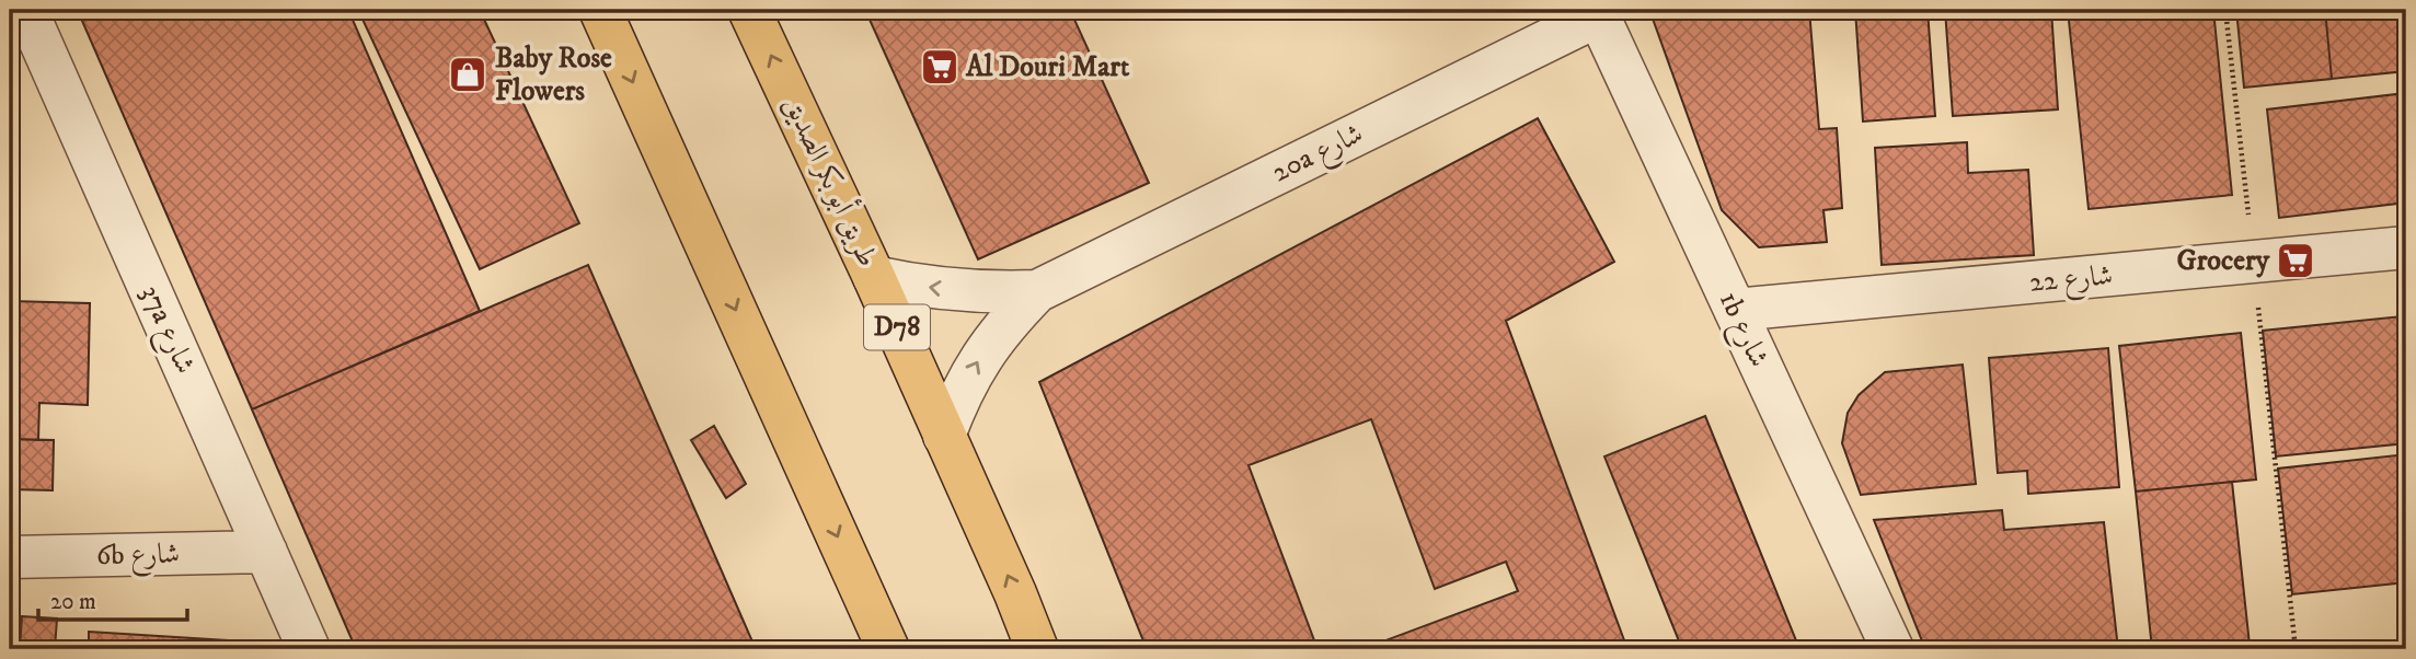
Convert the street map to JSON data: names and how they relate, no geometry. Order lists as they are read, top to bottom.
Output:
{
  "streets": {
    "main road": ["طريق أبو بكر الصديق", "D78"],
    "street": [
      "20a شارع",
      "شارع 22",
      "37a شارع",
      "1b شارع",
      "6b شارع"
    ]
  },
  "crossings": [
    ["20a شارع", "طريق أبو بكر الصديق"],
    ["20a شارع", "1b شارع"],
    ["شارع 22", "1b شارع"],
    ["37a شارع", "6b شارع"]
  ],
  "places": {
    "supermarket": ["Al Douri Mart", "Grocery"],
    "shop": ["Baby Rose Flowers"]
  },
  "scale_bar": "20 m"
}
